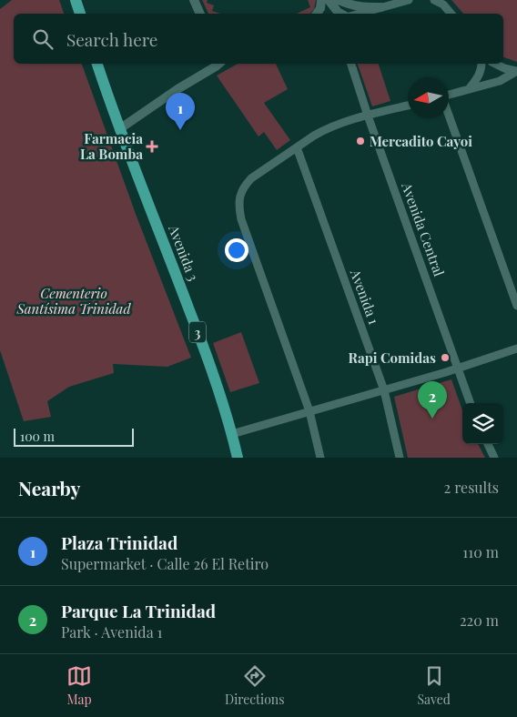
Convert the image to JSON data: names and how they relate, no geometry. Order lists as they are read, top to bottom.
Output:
{
  "streets": {
    "main road": ["Avenida 3", "3"],
    "street": ["Avenida Central", "Avenida 1"]
  },
  "parks": ["Cementerio Santísima Trinidad"],
  "places": {
    "other": ["Mercadito Cayoi", "Rapi Comidas"],
    "health": ["Farmacia La Bomba"]
  },
  "scale_bar": "100 m",
  "north": "left",
  "page": {
    "search": "Search here",
    "pins": ["1", "2"],
    "scale": "100 m",
    "heading": ["Nearby", "2 results"],
    "list": [
      {
        "mark": "1",
        "name": "Plaza Trinidad",
        "note": "Supermarket · Calle 26 El Retiro",
        "value": "110 m"
      },
      {
        "mark": "2",
        "name": "Parque La Trinidad",
        "note": "Park · Avenida 1",
        "value": "220 m"
      }
    ],
    "nav": ["Map", "Directions", "Saved"]
  }
}
